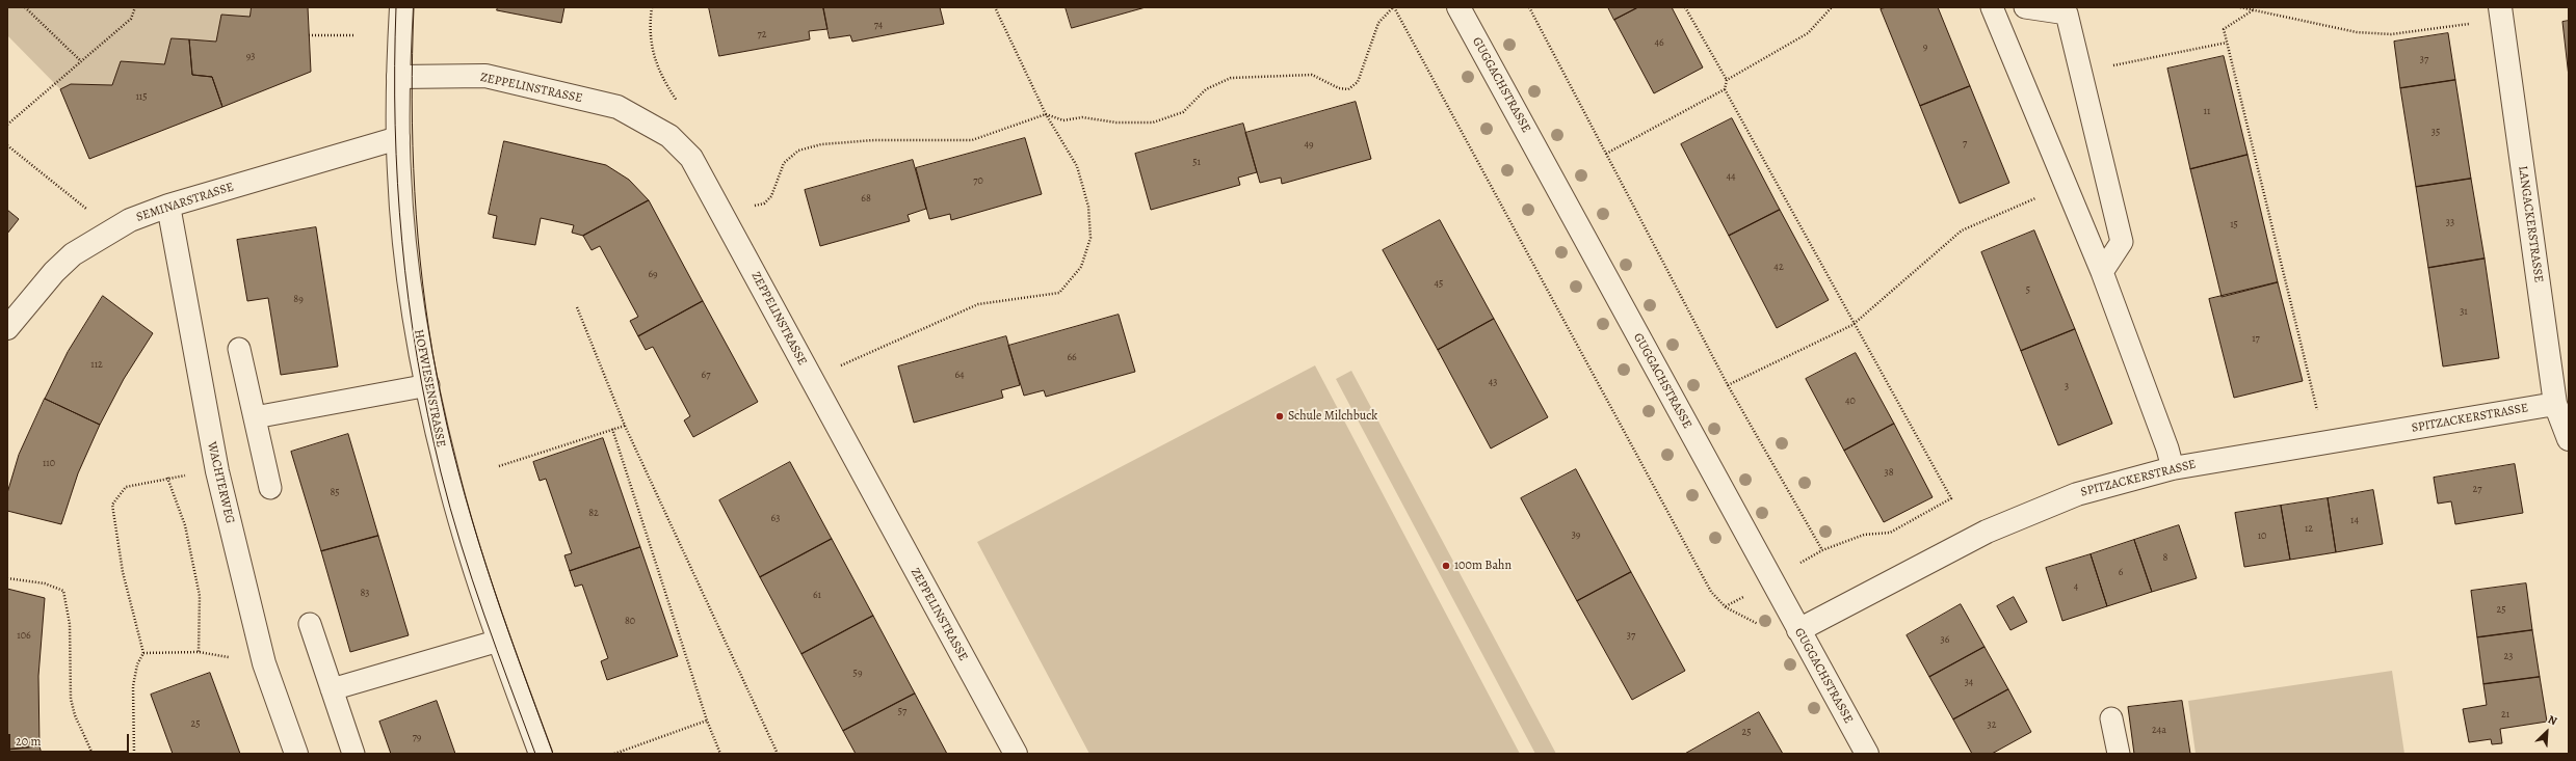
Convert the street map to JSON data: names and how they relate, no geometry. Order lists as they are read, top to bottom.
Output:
{
  "streets": {
    "street": [
      "GUGGACHSTRASSE",
      "ZEPPELINSTRASSE",
      "SEMINARSTRASSE",
      "LANGACKERSTRASSE",
      "HOFWIESENSTRASSE",
      "SPITZACKERSTRASSE",
      "WACHTERWEG"
    ]
  },
  "crossings": [
    ["GUGGACHSTRASSE", "SPITZACKERSTRASSE"],
    ["ZEPPELINSTRASSE", "HOFWIESENSTRASSE"],
    ["SEMINARSTRASSE", "HOFWIESENSTRASSE"],
    ["SEMINARSTRASSE", "WACHTERWEG"],
    ["LANGACKERSTRASSE", "SPITZACKERSTRASSE"]
  ],
  "places": ["Schule Milchbuck", "100m Bahn"],
  "house_numbers": [
    "74",
    "72",
    "46",
    "9",
    "93",
    "37",
    "115",
    "11",
    "35",
    "7",
    "49",
    "51",
    "44",
    "70",
    "68",
    "33",
    "15",
    "42",
    "69",
    "45",
    "5",
    "89",
    "31",
    "17",
    "66",
    "112",
    "67",
    "64",
    "43",
    "3",
    "40",
    "110",
    "38",
    "27",
    "85",
    "82",
    "63",
    "14",
    "12",
    "39",
    "10",
    "8",
    "6",
    "4",
    "83",
    "61",
    "25",
    "80",
    "106",
    "37",
    "36",
    "23",
    "59",
    "34",
    "57",
    "21",
    "25",
    "32",
    "24a",
    "25",
    "79"
  ],
  "scale_bar": "20 m",
  "north": "top right"
}
